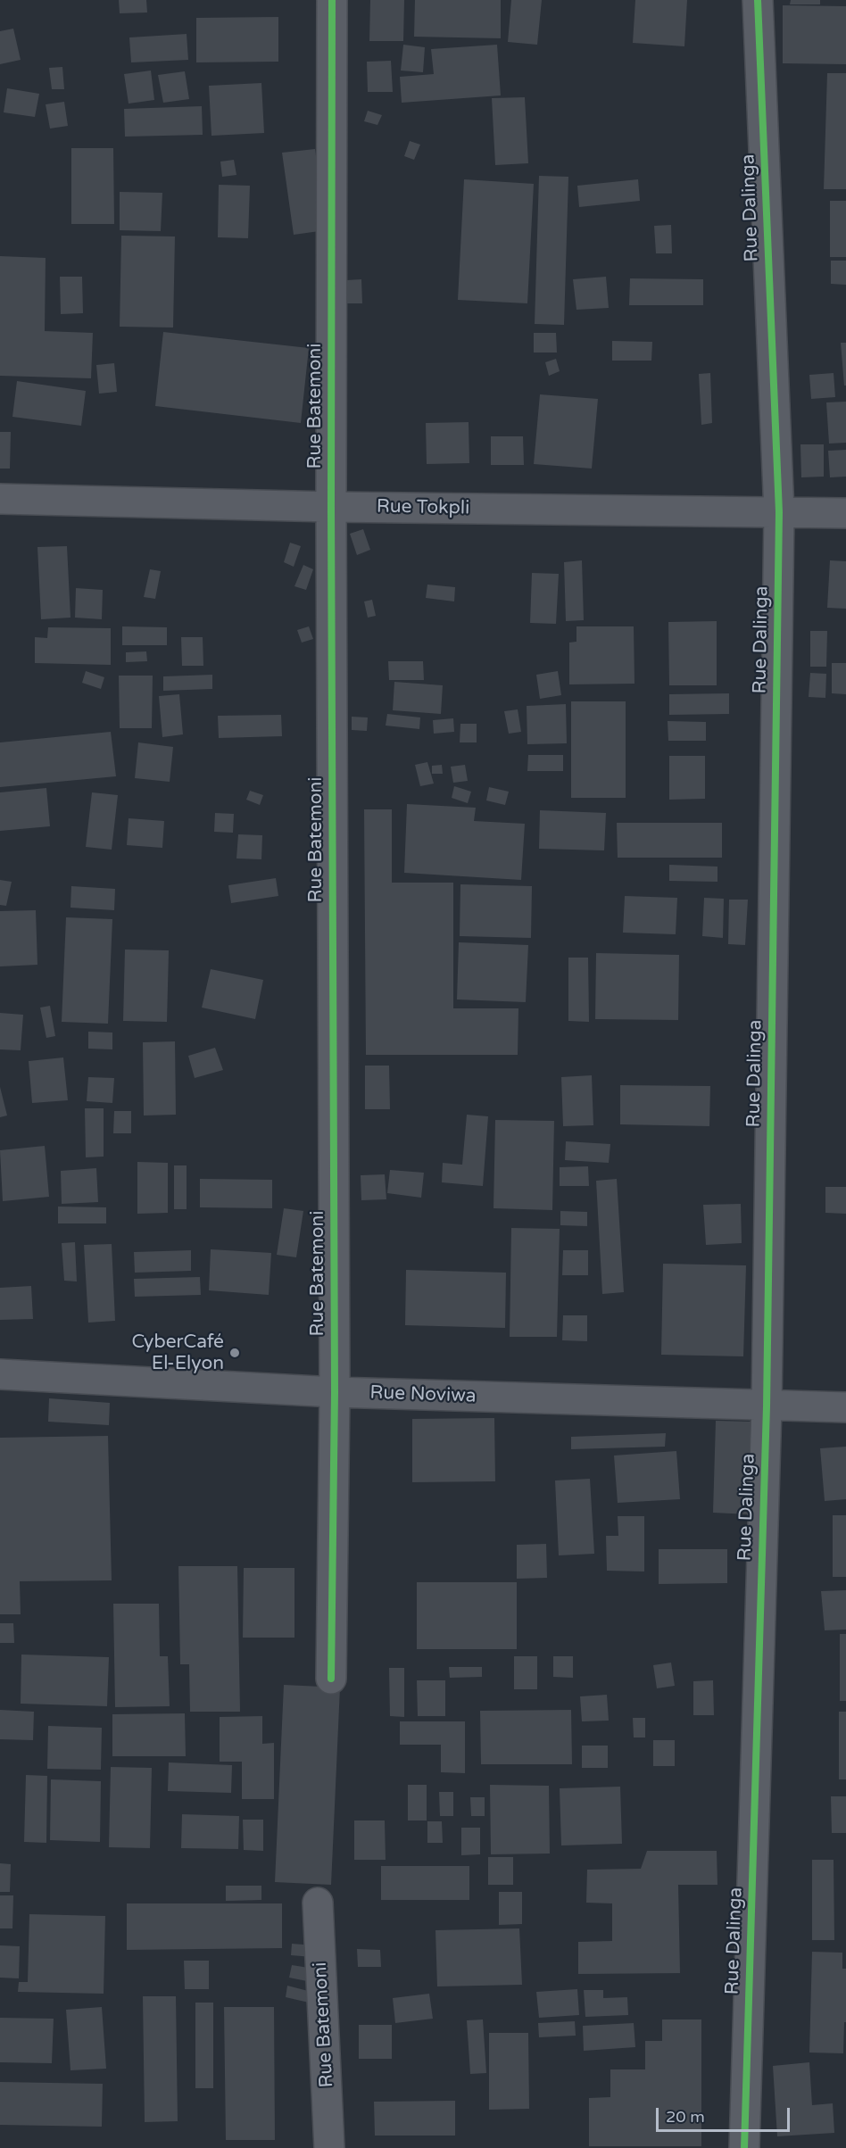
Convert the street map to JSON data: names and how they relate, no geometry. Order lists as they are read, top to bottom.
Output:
{
  "streets": {
    "street": [
      "Rue Dalinga",
      "Rue Batemoni",
      "Rue Tokpli",
      "Rue Noviwa"
    ]
  },
  "crossings": [
    ["Rue Dalinga", "Rue Tokpli"],
    ["Rue Dalinga", "Rue Noviwa"],
    ["Rue Batemoni", "Rue Tokpli"],
    ["Rue Batemoni", "Rue Noviwa"]
  ],
  "places": ["CyberCafé El-Elyon"],
  "scale_bar": "20 m"
}
